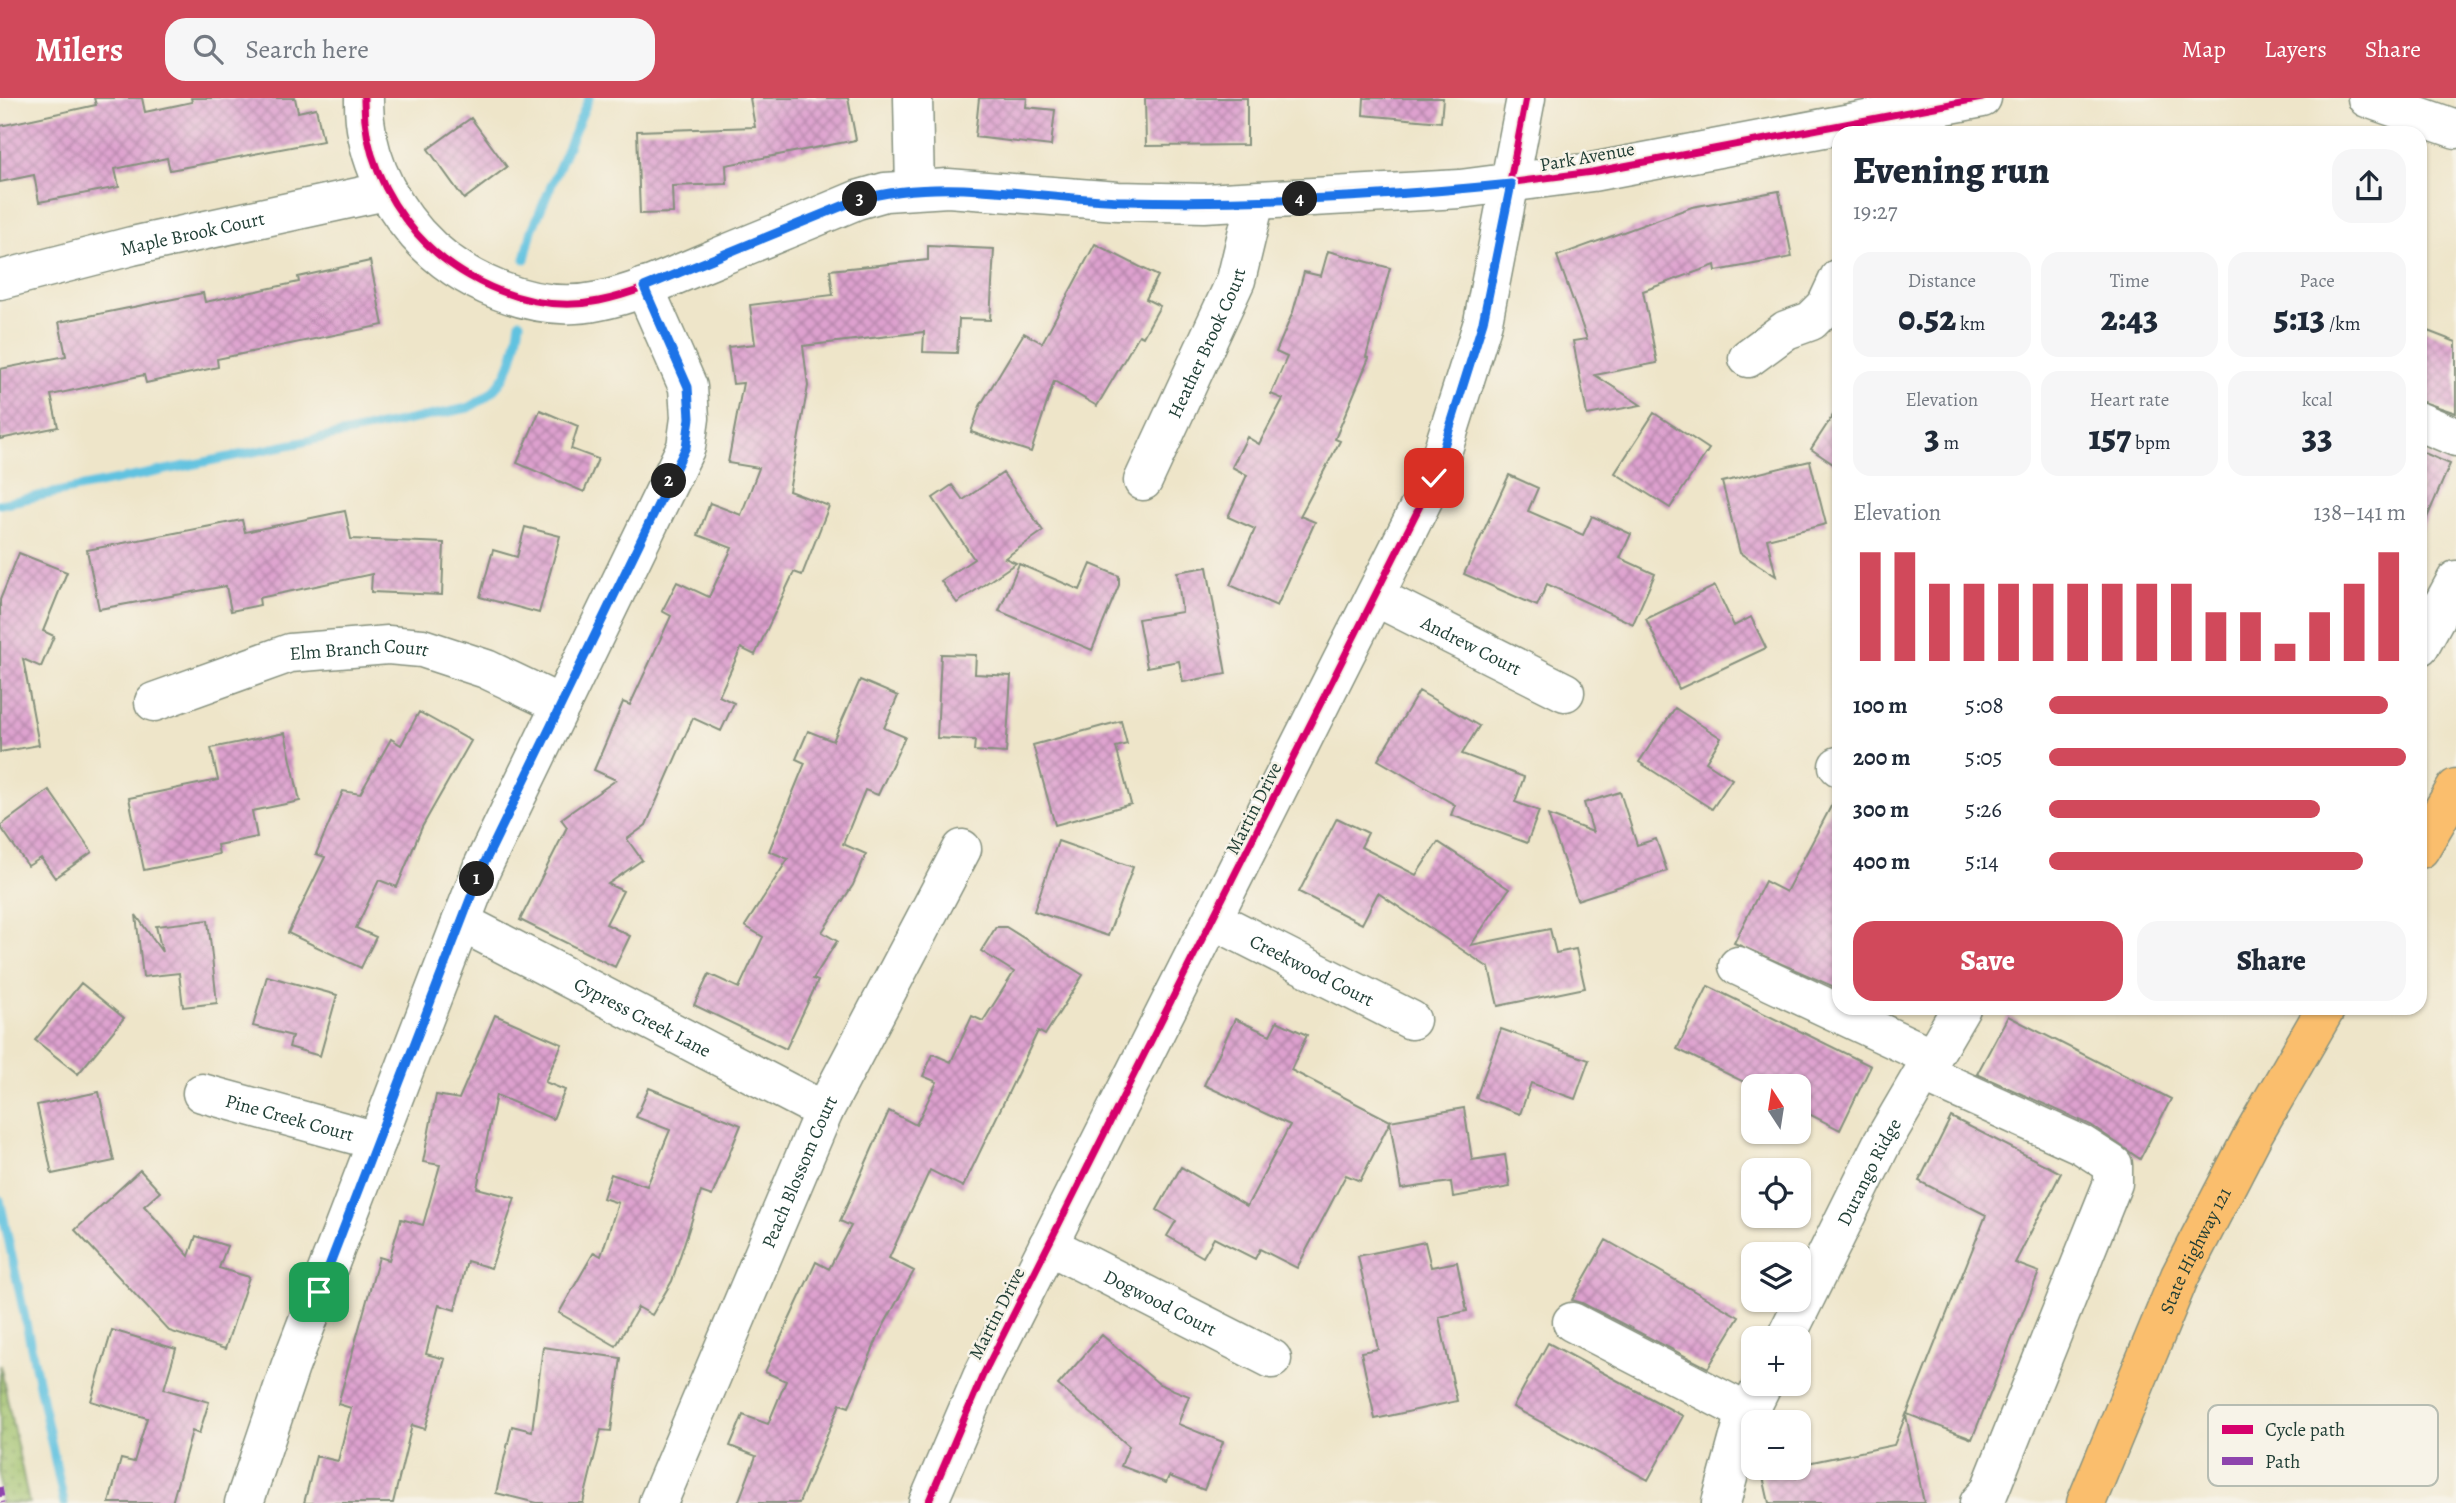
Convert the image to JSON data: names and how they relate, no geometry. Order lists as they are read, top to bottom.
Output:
{
  "streets": {
    "main road": ["State Highway 121"],
    "street": [
      "Park Avenue",
      "Maple Brook Court",
      "Heather Brook Court",
      "Andrew Court",
      "Elm Branch Court",
      "Martin Drive",
      "Creekwood Court",
      "Cypress Creek Lane",
      "Pine Creek Court",
      "Peach Blossom Court",
      "Durango Ridge",
      "Dogwood Court"
    ]
  },
  "crossings": [
    ["Park Avenue", "Maple Brook Court"],
    ["Park Avenue", "Heather Brook Court"],
    ["Park Avenue", "Martin Drive"],
    ["Andrew Court", "Martin Drive"],
    ["Martin Drive", "Creekwood Court"],
    ["Martin Drive", "Dogwood Court"],
    ["Cypress Creek Lane", "Peach Blossom Court"]
  ],
  "legend": ["Cycle path", "Path"],
  "north": "top",
  "page": {
    "header": "Milers",
    "search": "Search here",
    "nav": ["Map", "Layers", "Share"],
    "heading": ["Evening run", "19:27"],
    "pins": [
      "3",
      "4",
      "2",
      "1"
    ],
    "stats": [
      ["Distance", "0.52 km"],
      ["Time", "2:43"],
      ["Pace", "5:13 /km"],
      ["Elevation", "3 m"],
      ["Heart rate", "157 bpm"],
      ["kcal", "33"]
    ],
    "chart": ["Elevation", "138–141 m"],
    "list": [
      {
        "name": "100 m",
        "note": "5:08"
      },
      {
        "name": "200 m",
        "note": "5:05"
      },
      {
        "name": "300 m",
        "note": "5:26"
      },
      {
        "name": "400 m",
        "note": "5:14"
      }
    ],
    "buttons": ["Save", "Share"],
    "map_buttons": ["+", "−"]
  }
}
